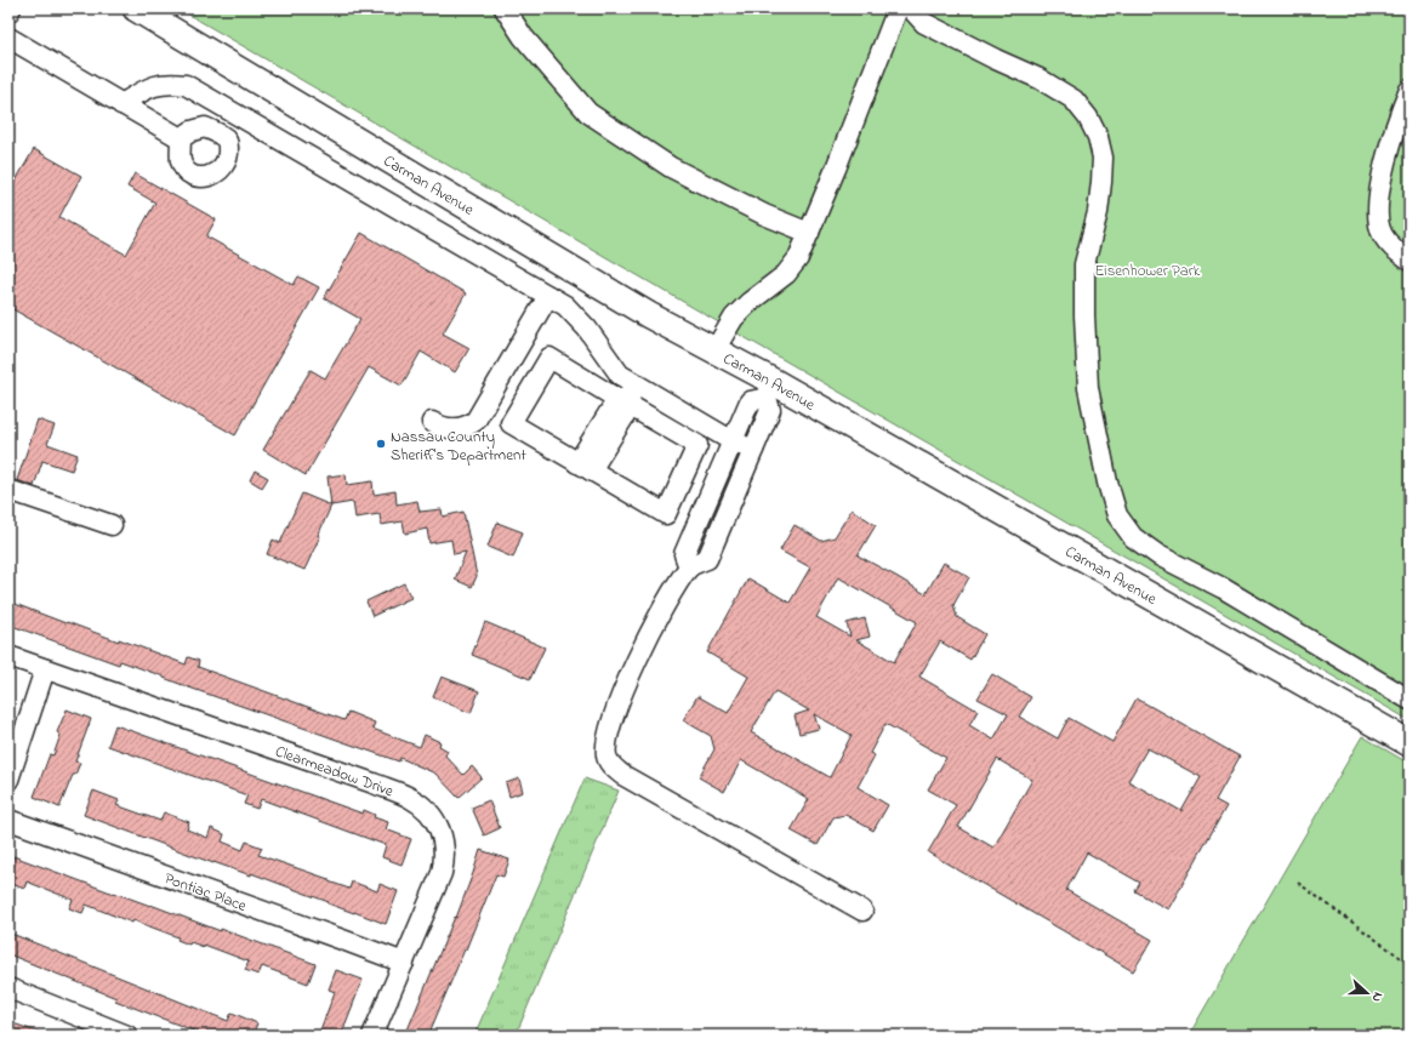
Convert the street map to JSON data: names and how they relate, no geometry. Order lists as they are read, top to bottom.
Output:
{
  "streets": {
    "main road": ["Carman Avenue"],
    "street": ["Clearmeadow Drive", "Pontiac Place"]
  },
  "crossings": [
    ["Clearmeadow Drive", "Pontiac Place"]
  ],
  "parks": ["Eisenhower Park"],
  "places": ["Nassau County Sheriff's Department"],
  "north": "right"
}
